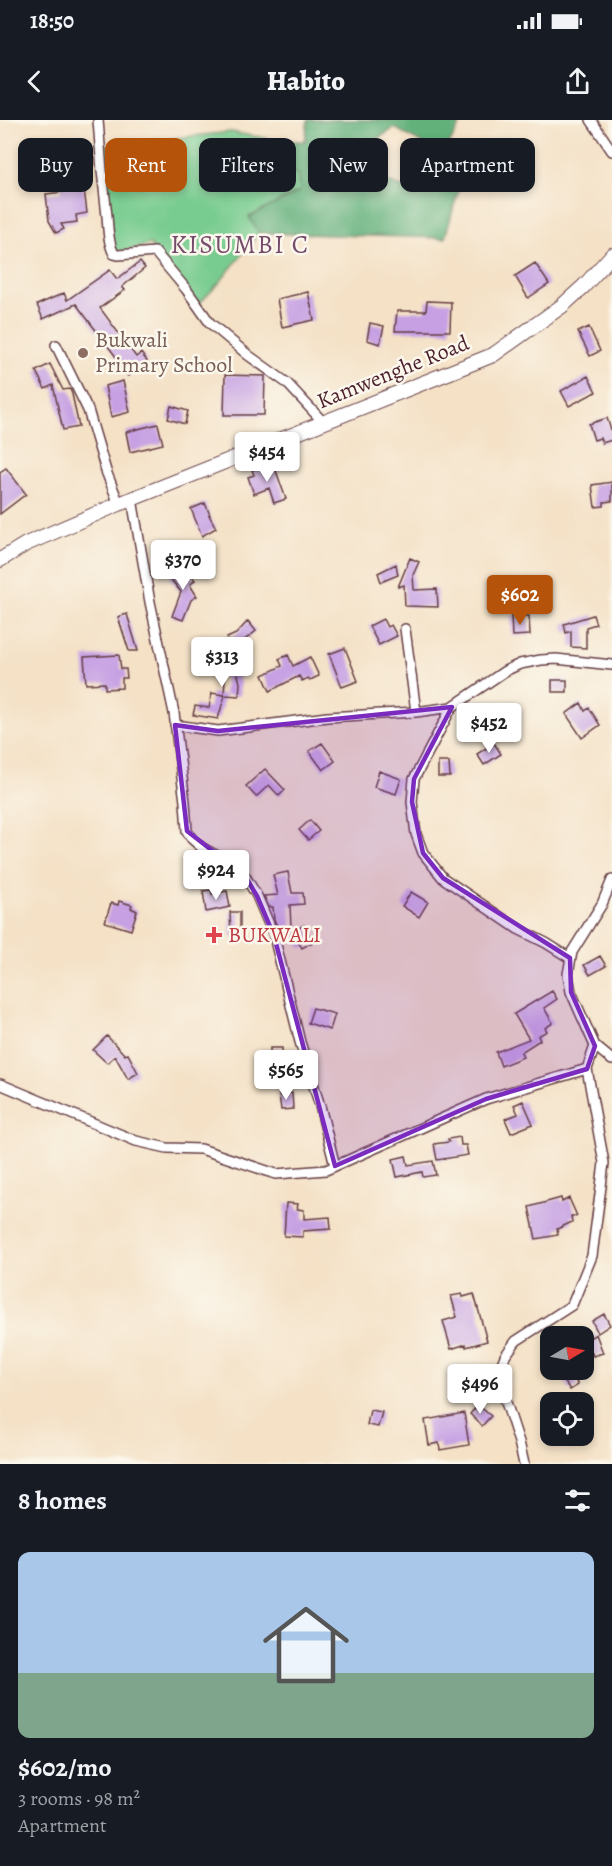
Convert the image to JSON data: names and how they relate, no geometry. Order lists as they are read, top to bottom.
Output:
{
  "streets": {
    "main road": ["Kamwenghe Road"]
  },
  "districts": ["KISUMBI C"],
  "places": {
    "other": ["Bukwali Primary School"],
    "health": ["BUKWALI"]
  },
  "north": "right",
  "page": {
    "status": "18:50",
    "header": "Habito",
    "chip": [
      "Buy",
      "Rent",
      "Filters",
      "New",
      "Apartment"
    ],
    "price": [
      "$454",
      "$370",
      "$602",
      "$313",
      "$452",
      "$924",
      "$565",
      "$496"
    ],
    "heading": "8 homes",
    "list": [
      {
        "name": "$602/mo",
        "note": "3 rooms · 98 m² · Apartment"
      }
    ]
  }
}
